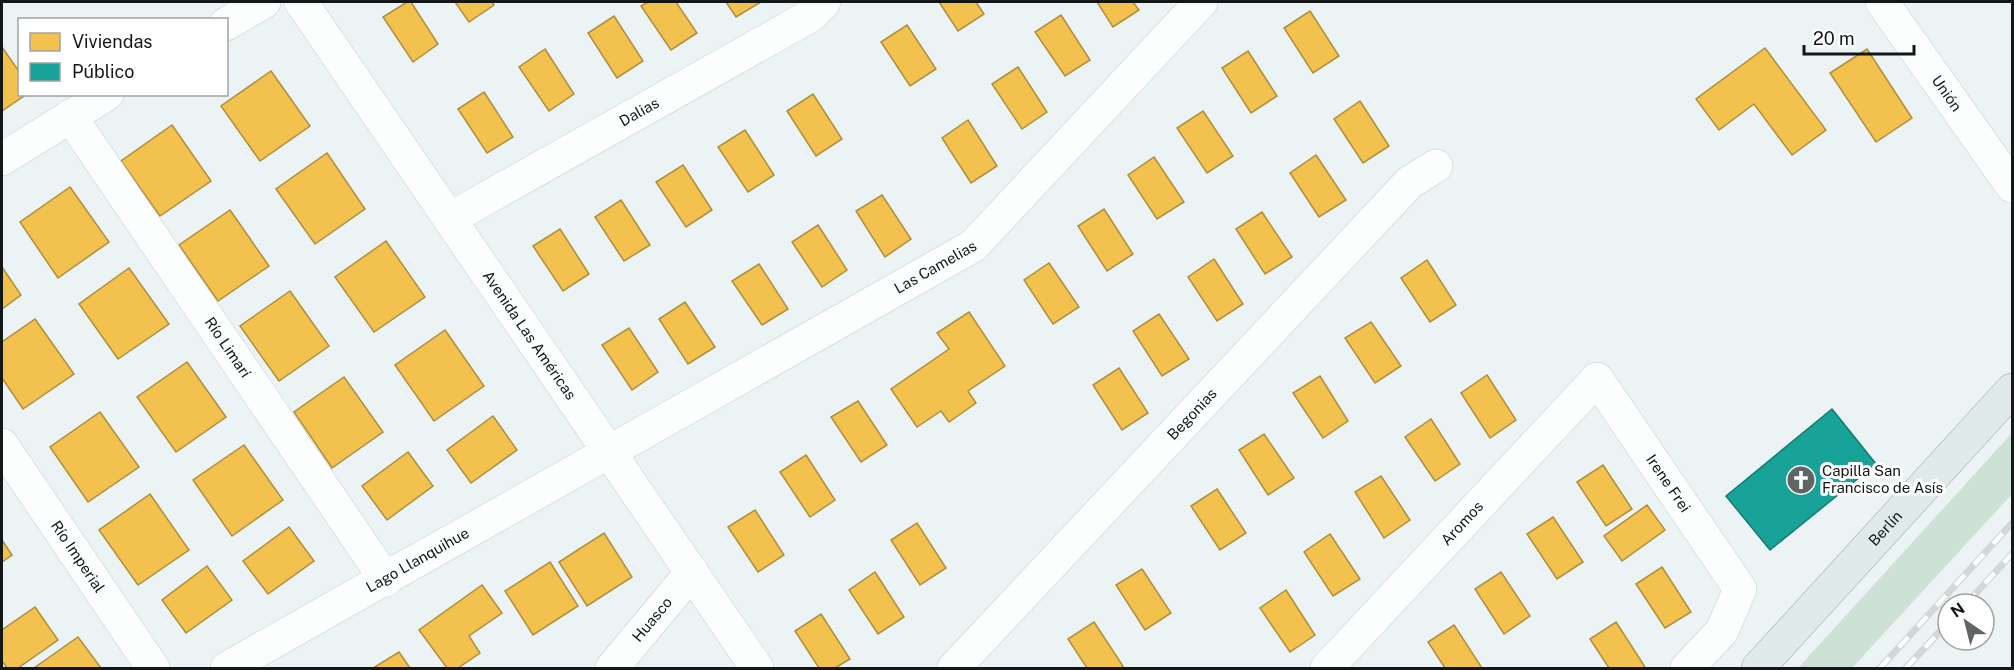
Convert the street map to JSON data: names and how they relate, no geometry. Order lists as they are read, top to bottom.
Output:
{
  "streets": {
    "main road": ["Berlín"],
    "street": [
      "Unión",
      "Dalias",
      "Las Camelias",
      "Avenida Las Américas",
      "Río Limarí",
      "Begonias",
      "Irene Frei",
      "Aromos",
      "Río Imperial",
      "Lago Llanquihue",
      "Huasco"
    ]
  },
  "crossings": [
    ["Dalias", "Avenida Las Américas"],
    ["Las Camelias", "Avenida Las Américas"],
    ["Las Camelias", "Lago Llanquihue"],
    ["Avenida Las Américas", "Lago Llanquihue"],
    ["Avenida Las Américas", "Huasco"],
    ["Río Limarí", "Lago Llanquihue"],
    ["Irene Frei", "Aromos"]
  ],
  "places": {
    "church": ["Capilla San Francisco de Asís"]
  },
  "legend": ["Viviendas", "Público"],
  "scale_bar": "20 m",
  "north": "top left"
}
